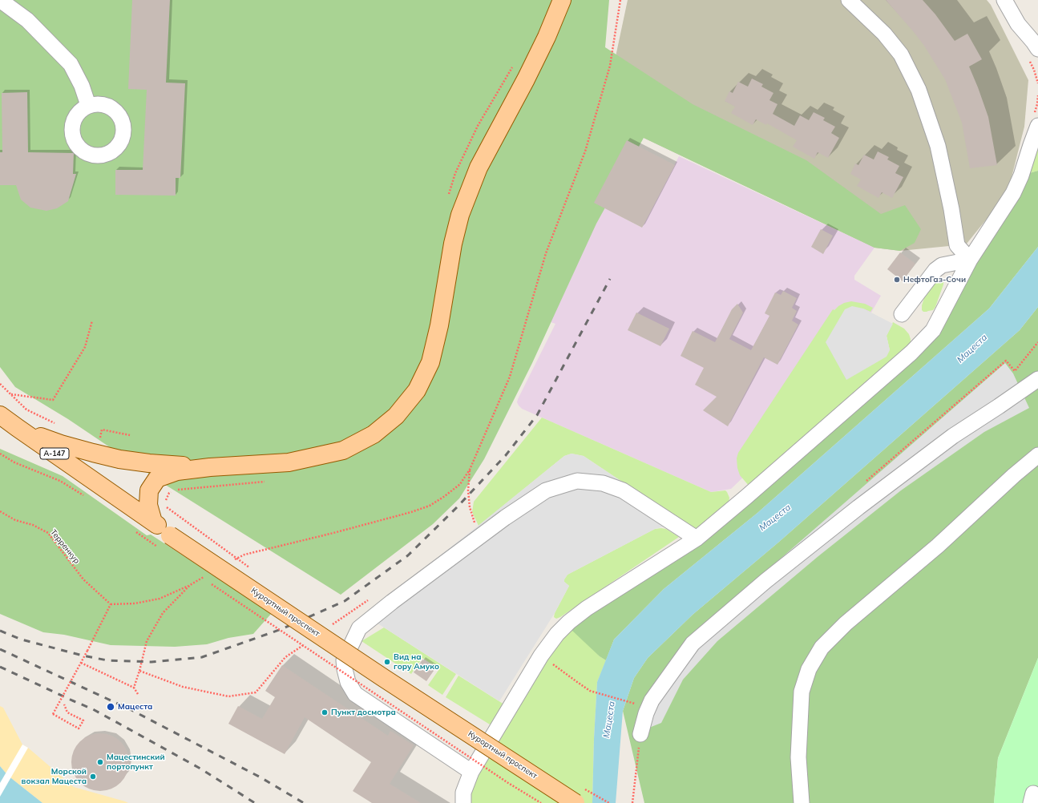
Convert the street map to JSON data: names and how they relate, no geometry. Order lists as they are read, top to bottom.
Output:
{
  "streets": {
    "main road": ["А-147", "Курортный проспект"],
    "path": ["Терренкур"]
  },
  "crossings": [
    ["А-147", "Курортный проспект"]
  ],
  "water": ["Мацеста"],
  "places": [
    "НефтоГаз-Сочи",
    "Вид на гору Амуко",
    "Мацеста",
    "Пункт досмотра",
    "Мацестинский портопункт",
    "Морской вокзал Мацеста"
  ]
}
